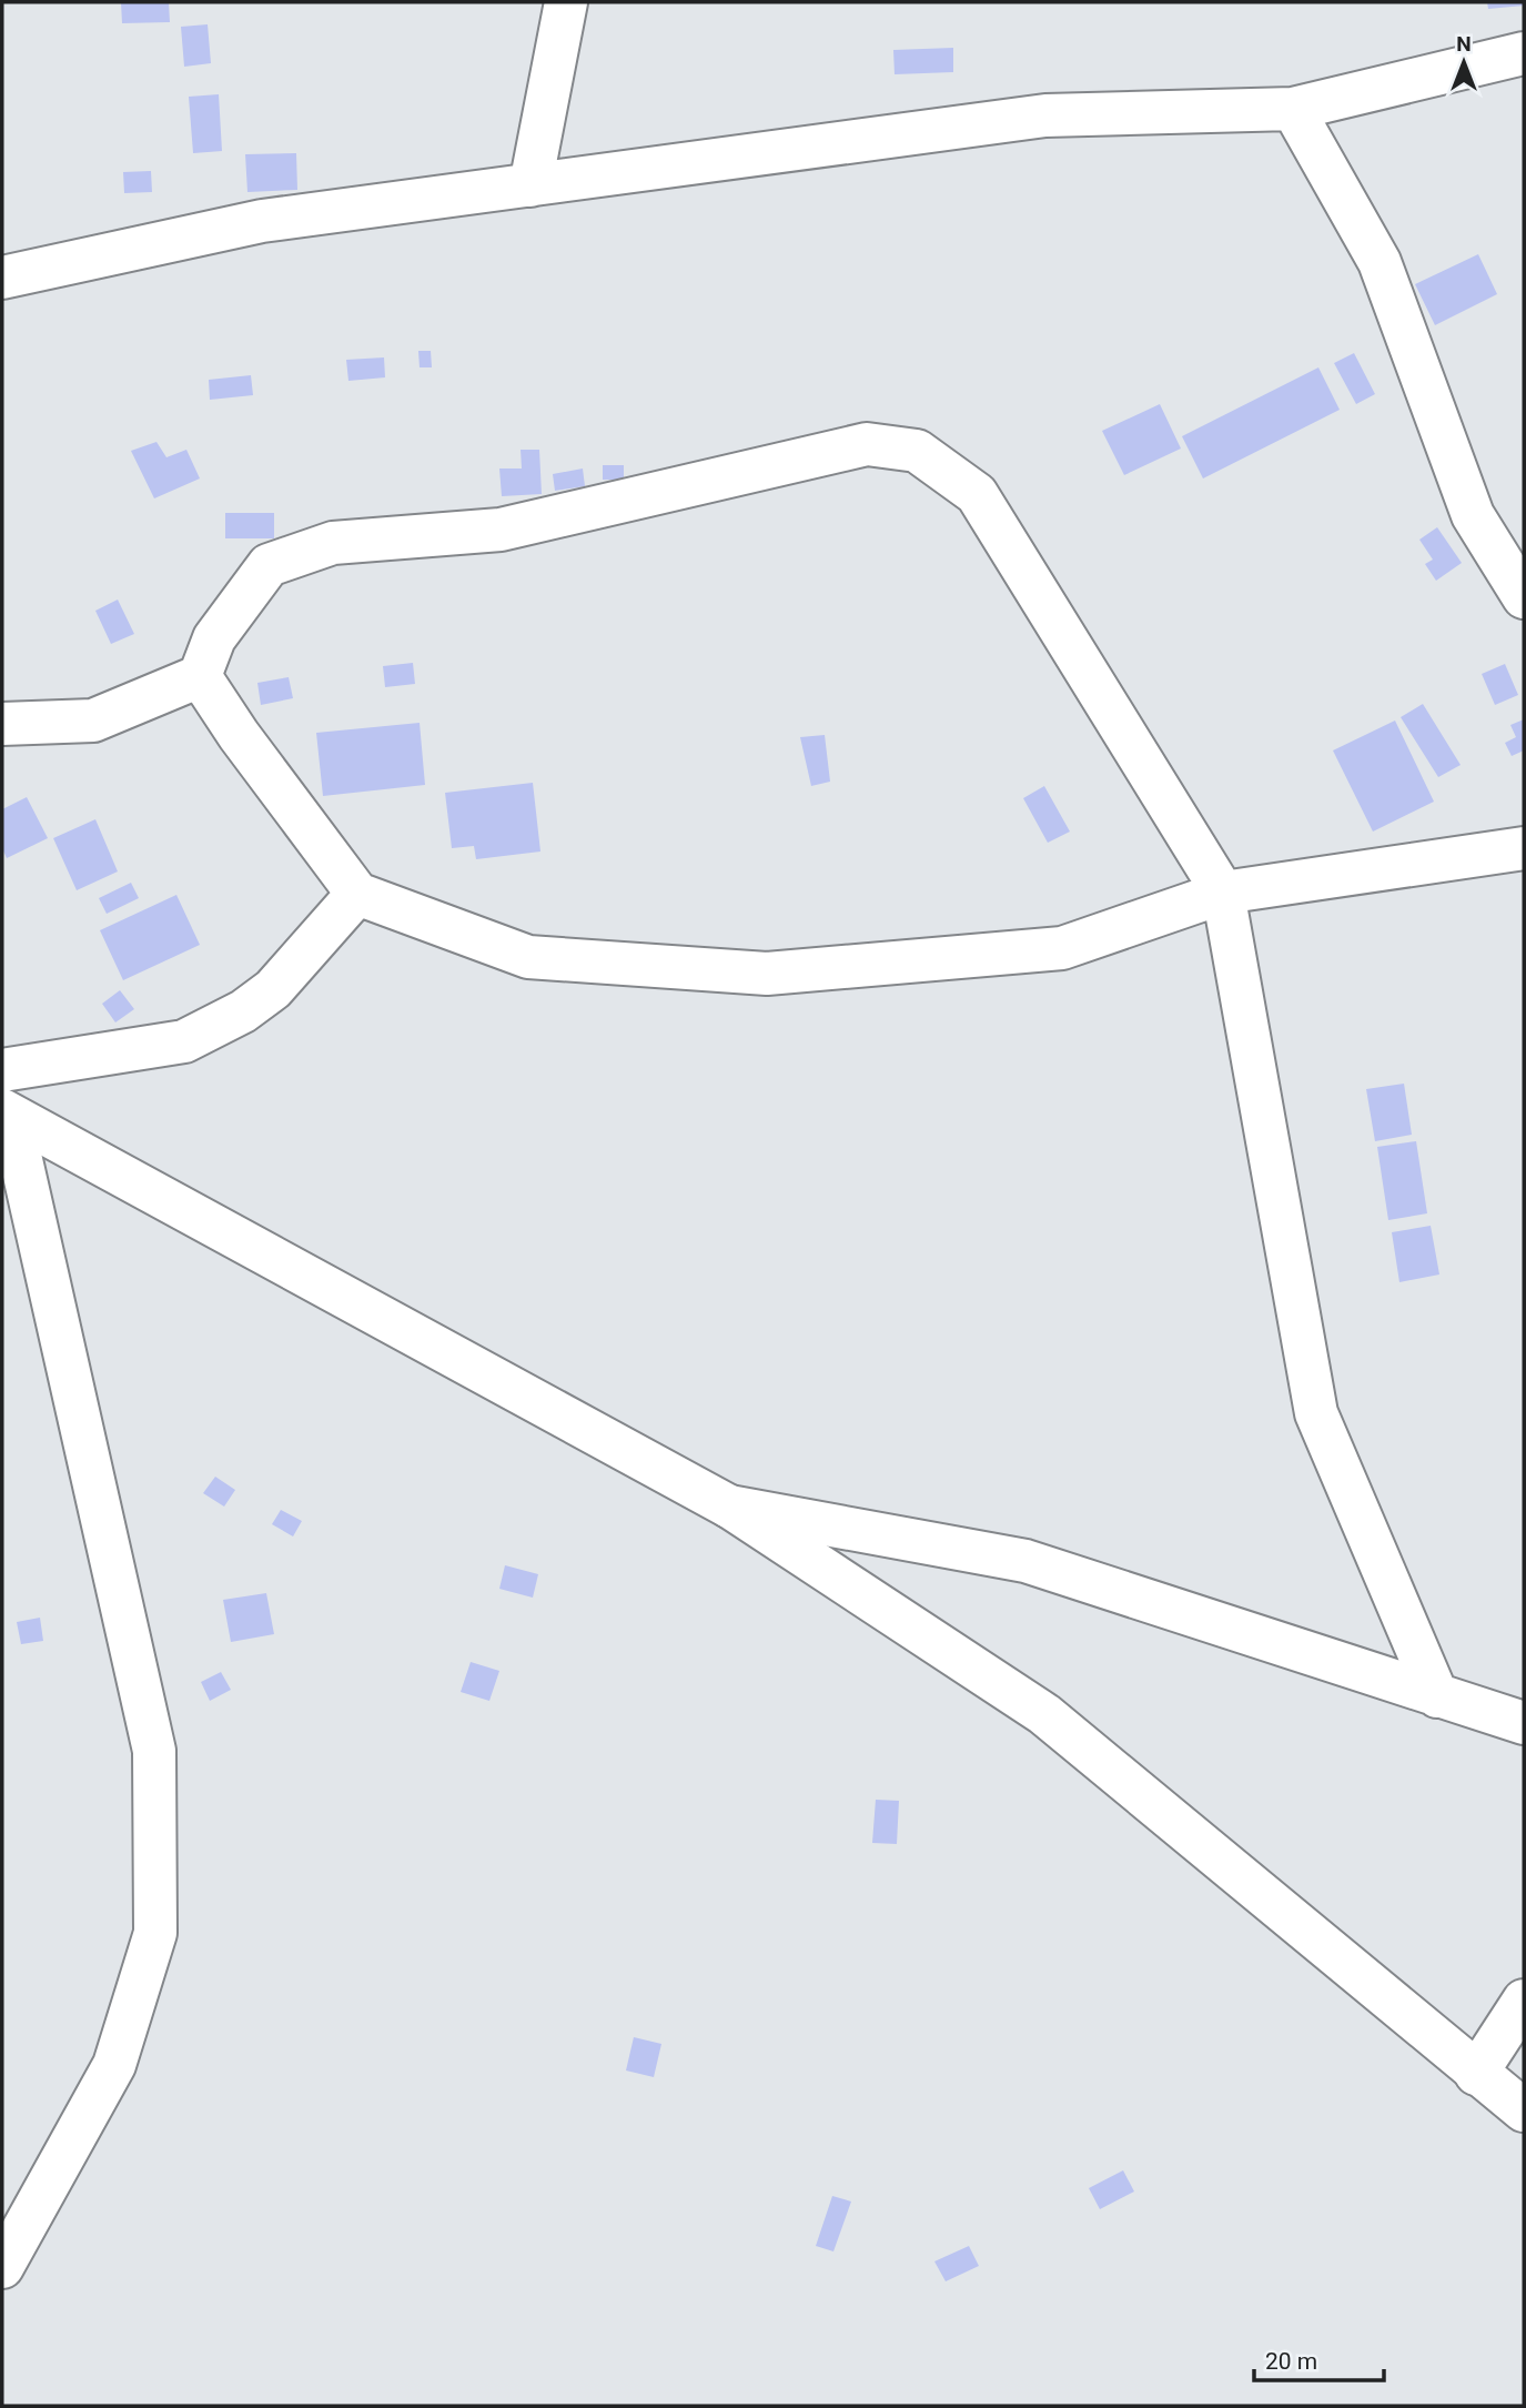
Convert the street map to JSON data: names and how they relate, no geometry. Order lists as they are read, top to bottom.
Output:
{
  "scale_bar": "20 m",
  "north": "top"
}
